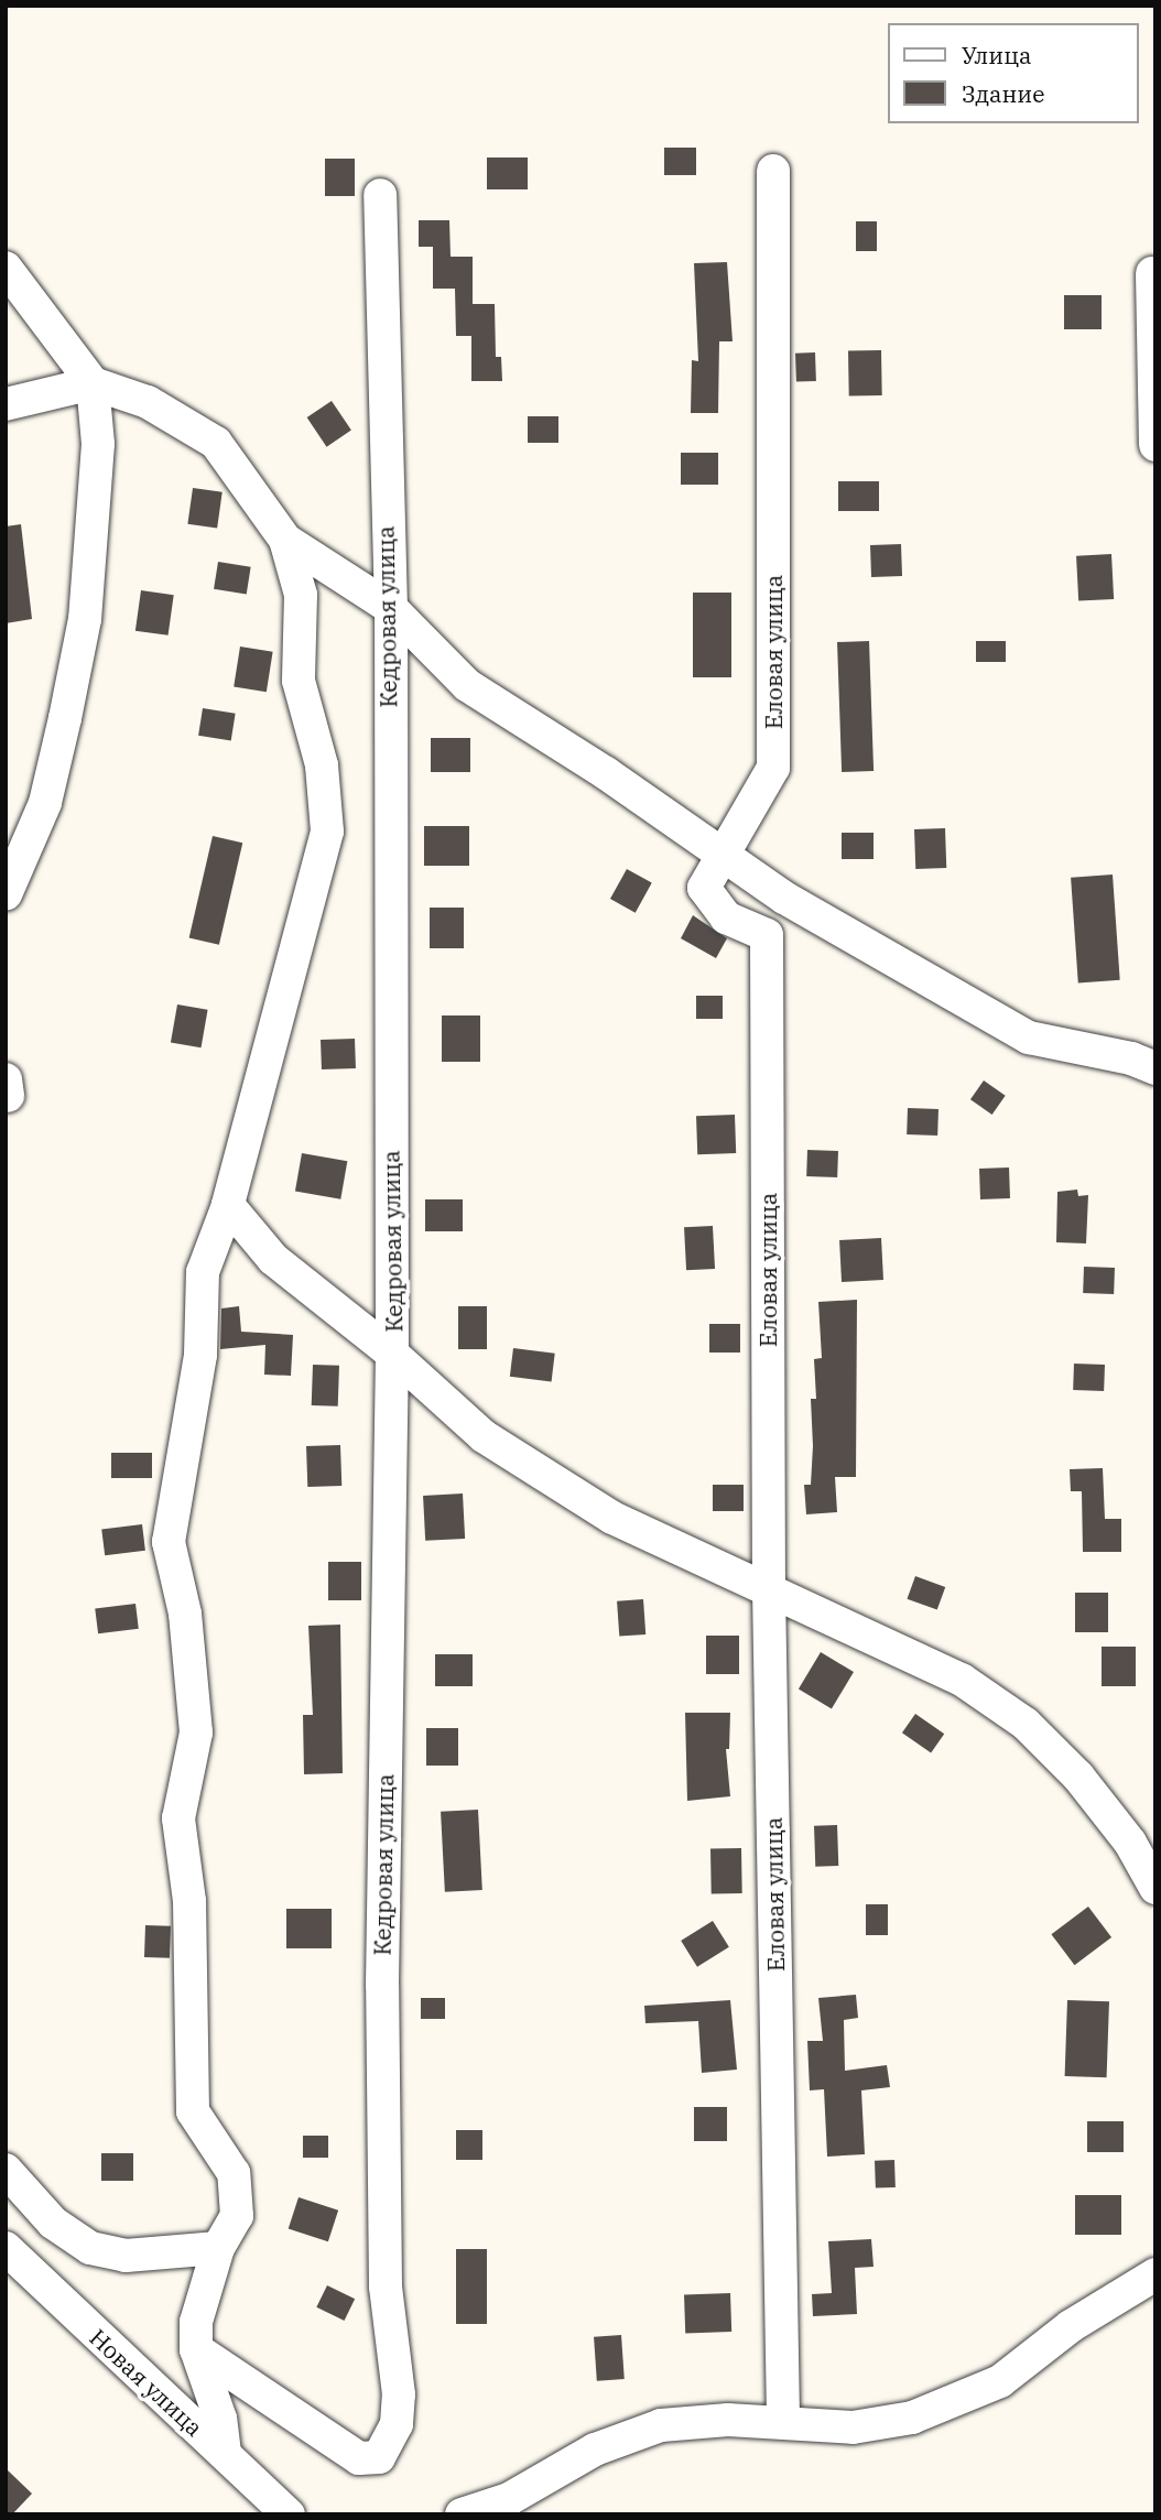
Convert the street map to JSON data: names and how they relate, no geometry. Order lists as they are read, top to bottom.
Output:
{
  "streets": {
    "street": ["Кедровая улица", "Еловая улица", "Новая улица"]
  },
  "legend": ["Улица", "Здание"]
}
